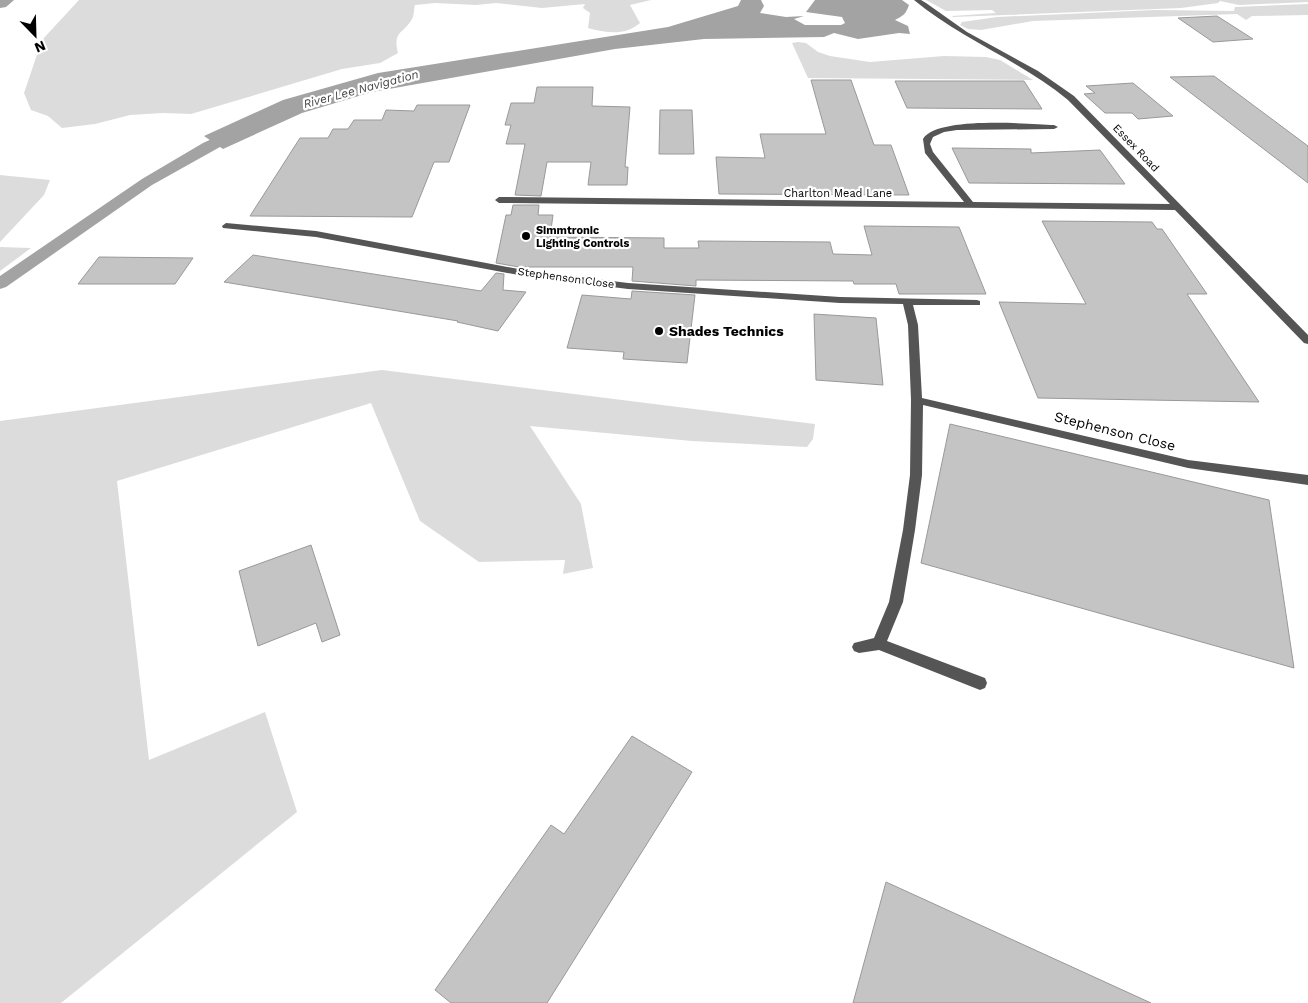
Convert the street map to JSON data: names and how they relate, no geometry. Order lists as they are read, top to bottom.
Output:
{
  "streets": {
    "street": ["Essex Road", "Charlton Mead Lane", "Stephenson Close"]
  },
  "crossings": [
    ["Essex Road", "Charlton Mead Lane"]
  ],
  "water": ["River Lee Navigation"],
  "places": ["Simmtronic Lighting Controls", "Shades Technics"],
  "north": "bottom right"
}
